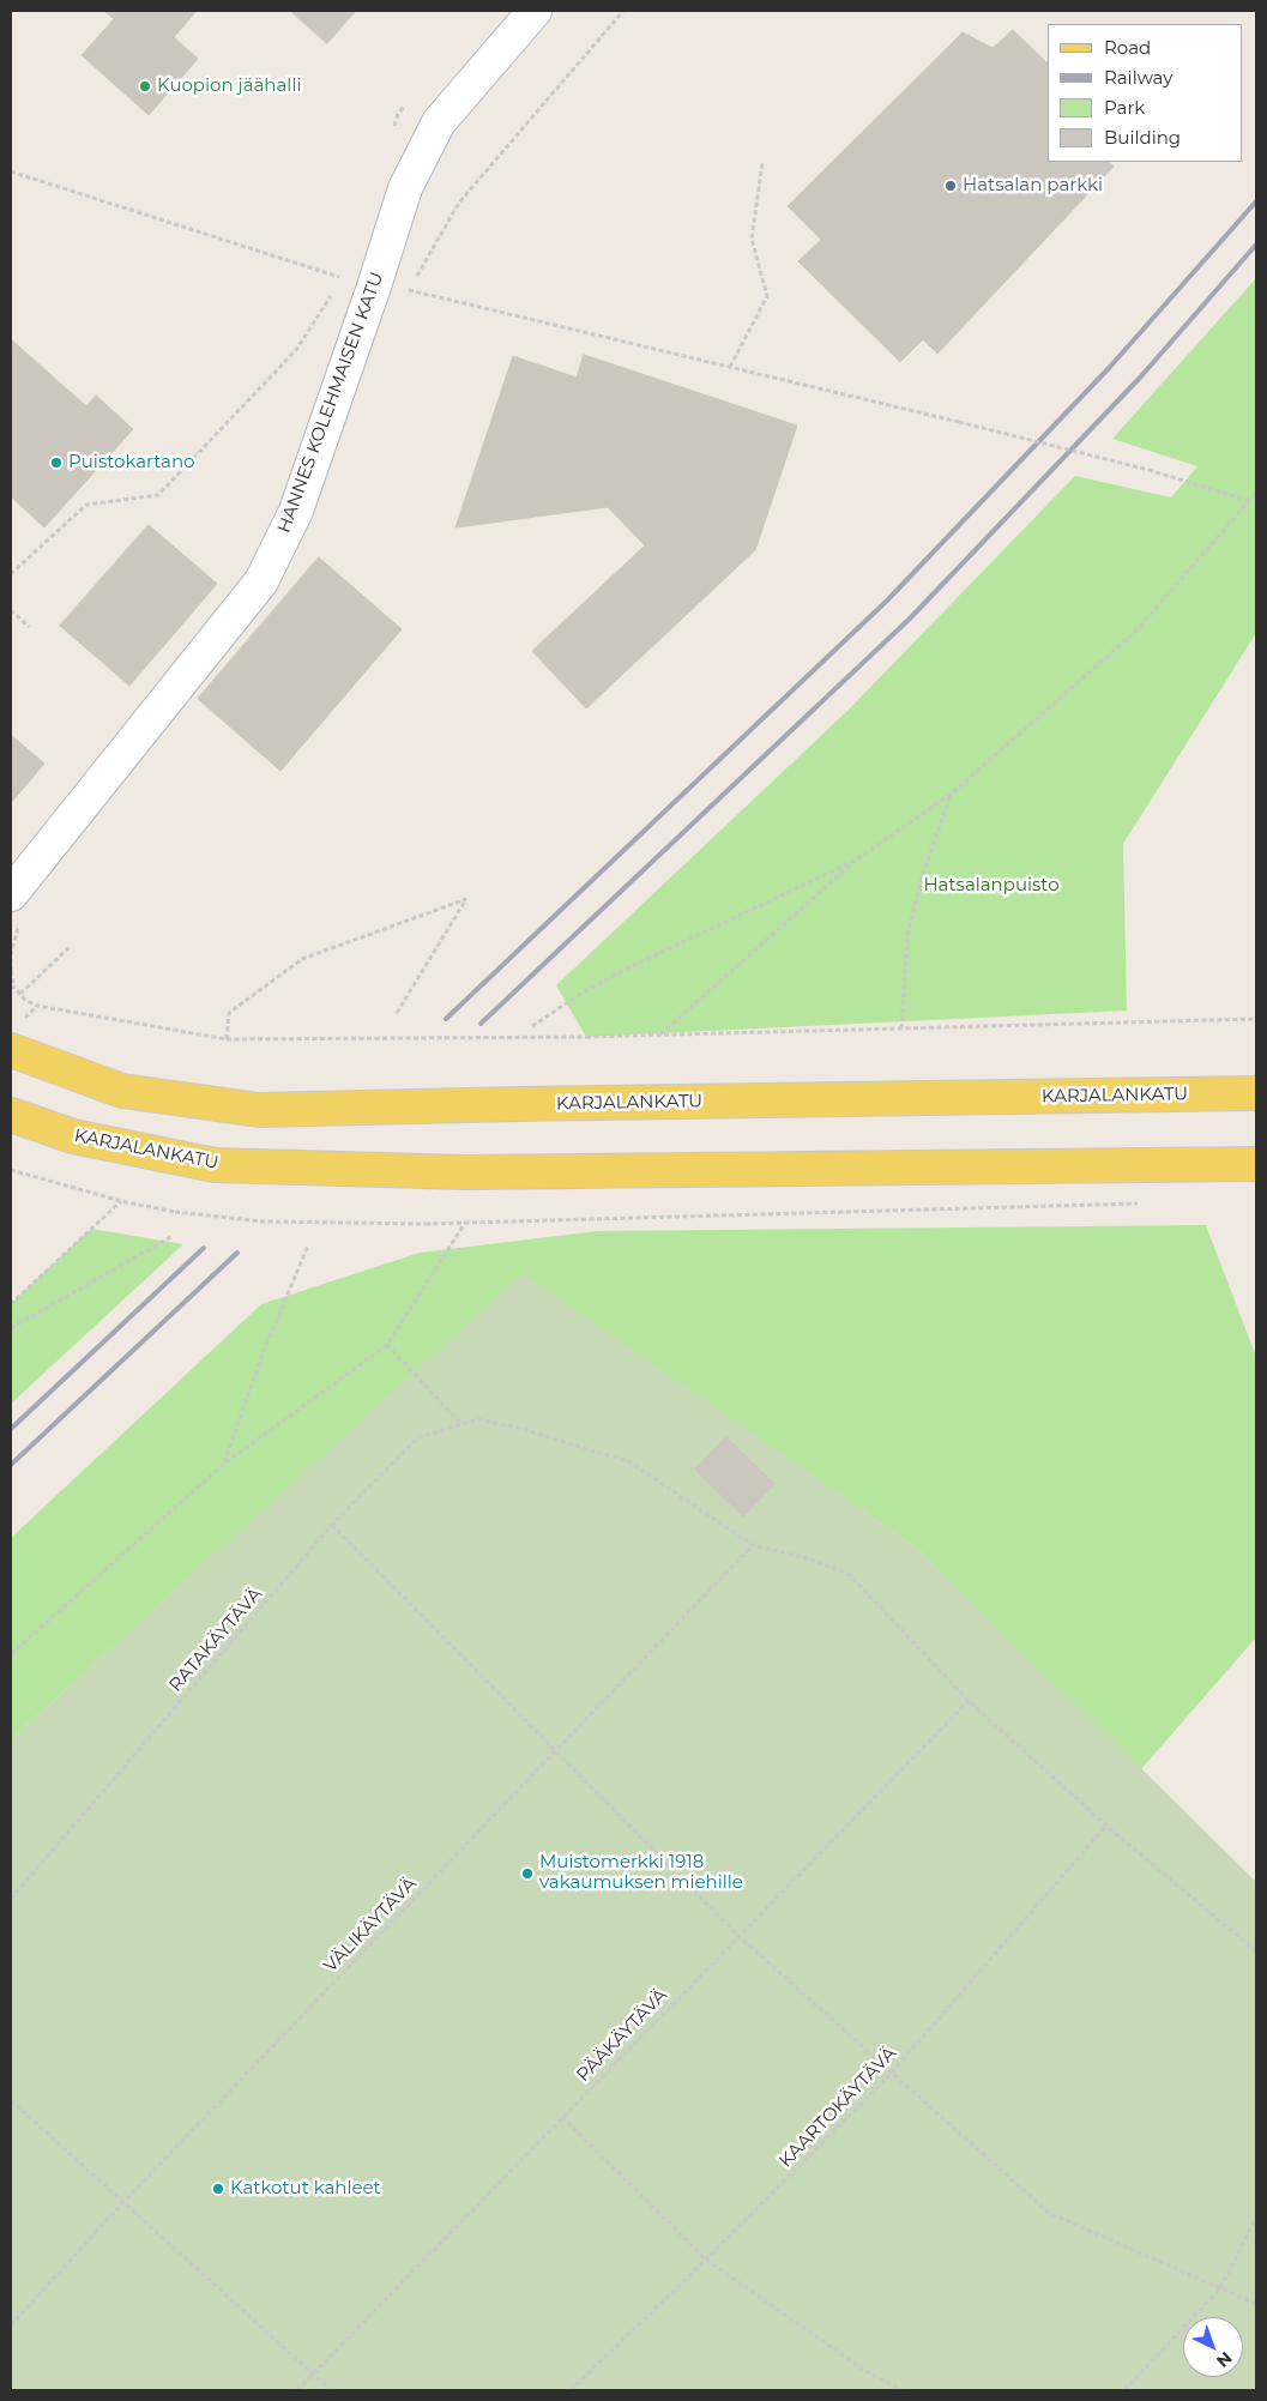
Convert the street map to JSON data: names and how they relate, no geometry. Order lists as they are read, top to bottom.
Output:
{
  "streets": {
    "main road": ["KARJALANKATU"],
    "street": ["HANNES KOLEHMAISEN KATU"],
    "path": [
      "RATAKÄYTÄVÄ",
      "VÄLIKÄYTÄVÄ",
      "PÄÄKÄYTÄVÄ",
      "KAARTOKÄYTÄVÄ"
    ]
  },
  "crossings": [
    ["RATAKÄYTÄVÄ", "VÄLIKÄYTÄVÄ"]
  ],
  "parks": ["Hatsalanpuisto"],
  "places": [
    "Kuopion jäähalli",
    "Hatsalan parkki",
    "Puistokartano",
    "Muistomerkki 1918 vakaumuksen miehille",
    "Katkotut kahleet"
  ],
  "legend": [
    "Road",
    "Railway",
    "Park",
    "Building"
  ],
  "north": "bottom right"
}
